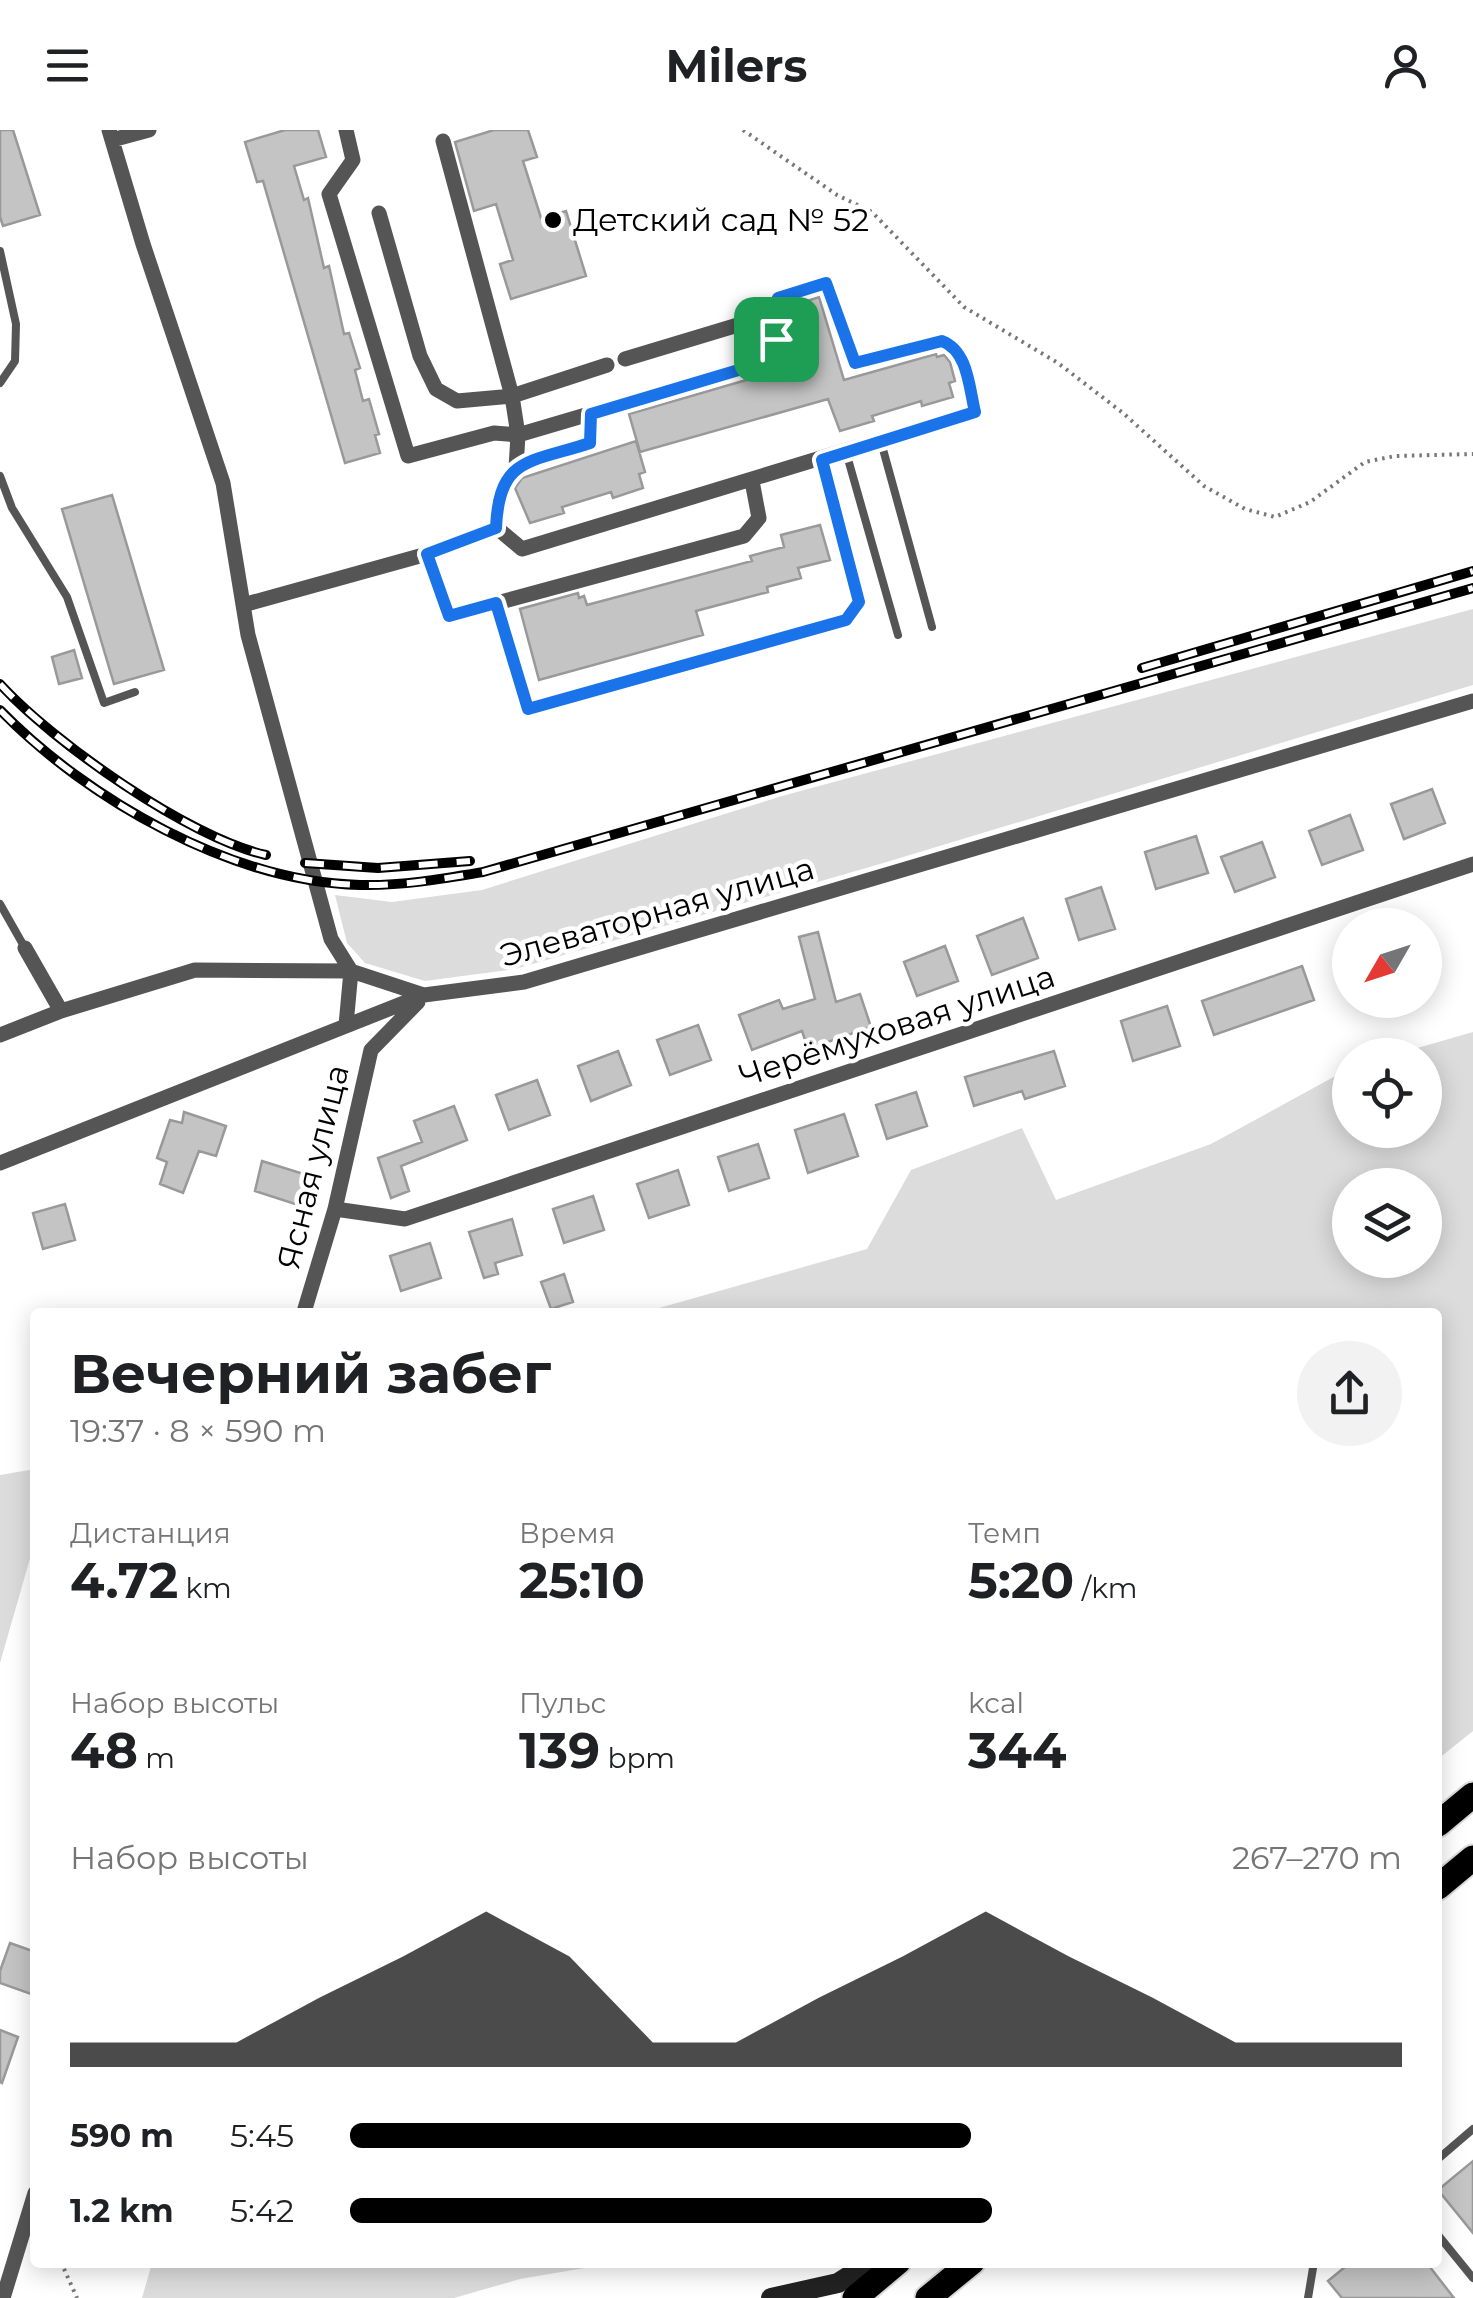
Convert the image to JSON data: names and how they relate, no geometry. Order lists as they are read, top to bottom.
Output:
{
  "streets": {
    "street": ["Элеваторная улица", "Черёмуховая улица", "Ясная улица"]
  },
  "crossings": [
    ["Элеваторная улица", "Ясная улица"],
    ["Черёмуховая улица", "Ясная улица"]
  ],
  "places": ["Детский сад № 52"],
  "north": "bottom left",
  "page": {
    "header": "Milers",
    "heading": ["Вечерний забег", "19:37 · 8 × 590 m"],
    "stats": [
      ["Дистанция", "4.72 km"],
      ["Время", "25:10"],
      ["Темп", "5:20 /km"],
      ["Набор высоты", "48 m"],
      ["Пульс", "139 bpm"],
      ["kcal", "344"]
    ],
    "chart": ["Набор высоты", "267–270 m"],
    "list": [
      {
        "name": "590 m",
        "note": "5:45"
      },
      {
        "name": "1.2 km",
        "note": "5:42"
      }
    ]
  }
}
